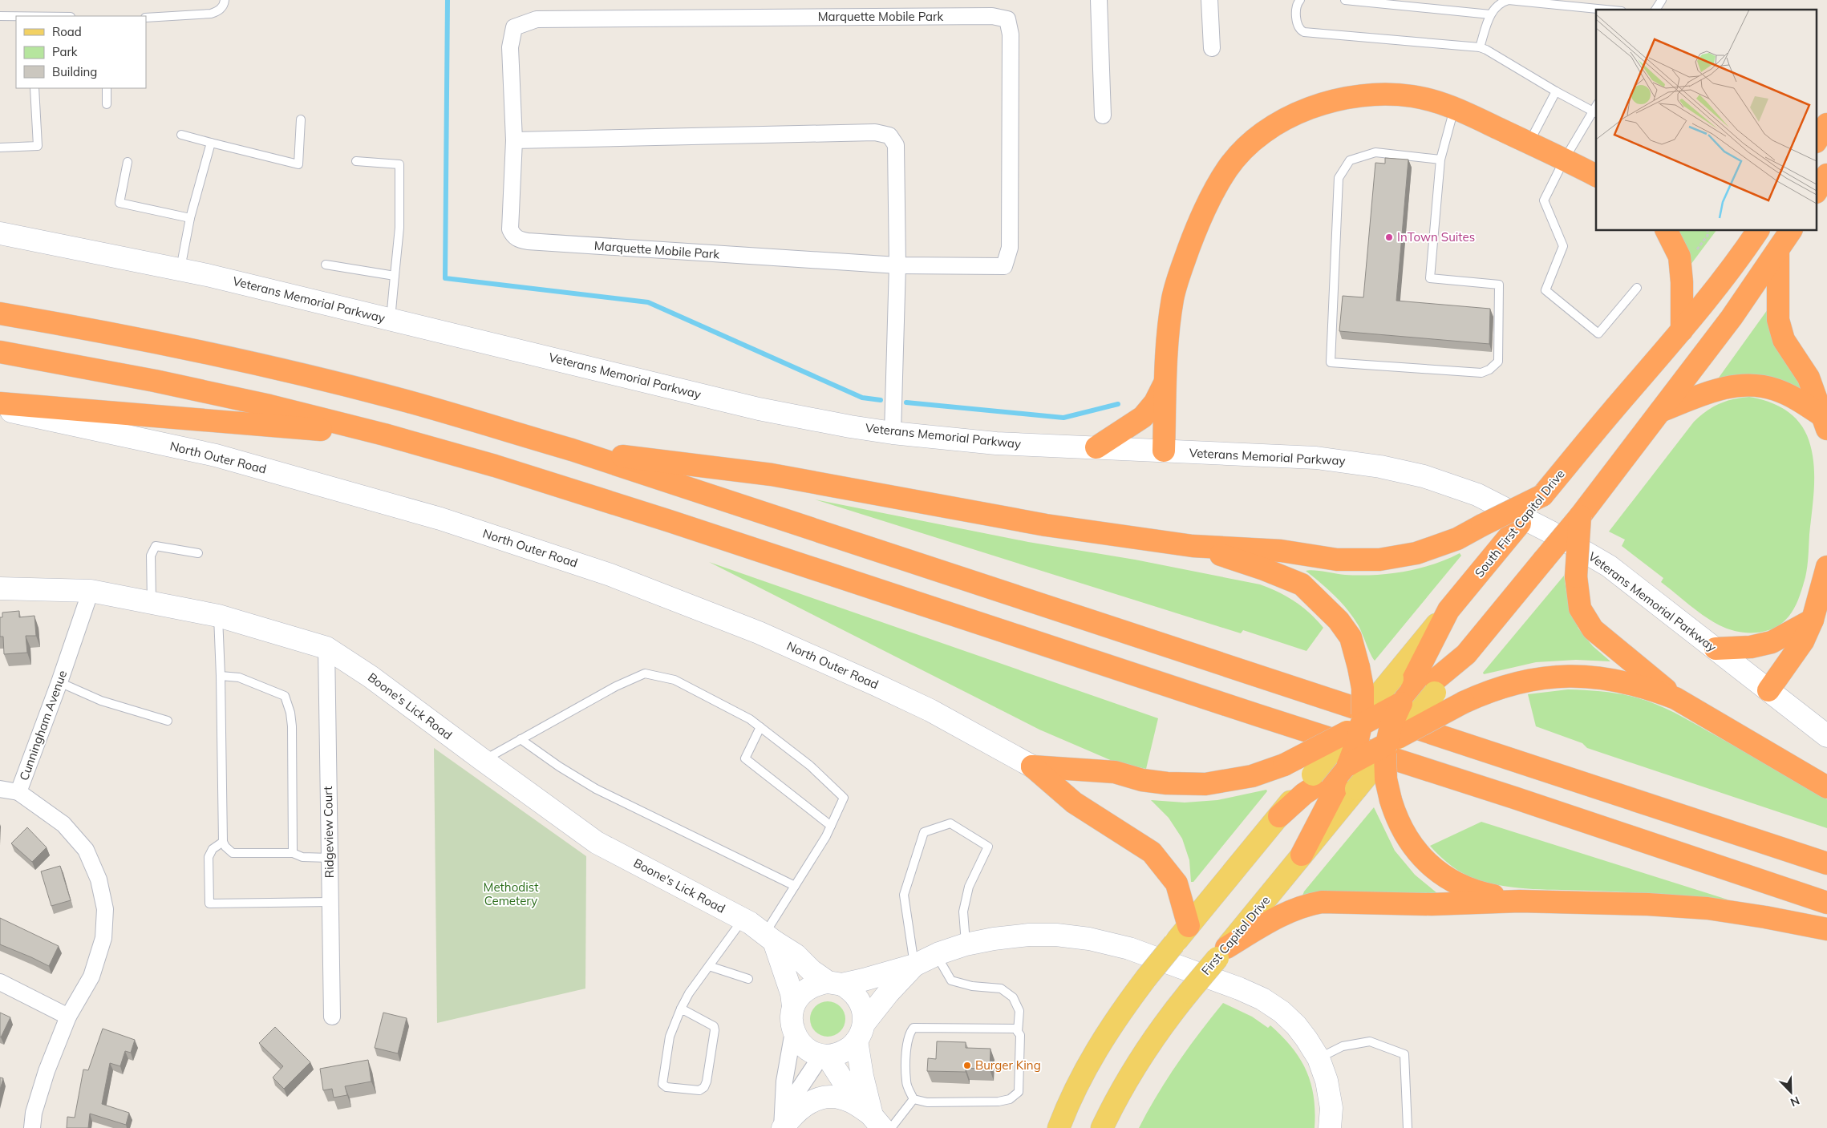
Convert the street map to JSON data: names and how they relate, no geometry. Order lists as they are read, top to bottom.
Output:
{
  "streets": {
    "highway": ["South First Capitol Drive"],
    "main road": ["First Capitol Drive"],
    "street": [
      "Marquette Mobile Park",
      "Veterans Memorial Parkway",
      "North Outer Road",
      "Boone's Lick Road",
      "Cunningham Avenue",
      "Ridgeview Court"
    ]
  },
  "crossings": [
    ["South First Capitol Drive", "First Capitol Drive"],
    ["Boone's Lick Road", "Cunningham Avenue"],
    ["Boone's Lick Road", "Ridgeview Court"]
  ],
  "parks": ["Methodist Cemetery"],
  "places": ["InTown Suites", "Burger King"],
  "legend": ["Road", "Park", "Building"],
  "north": "bottom right"
}
